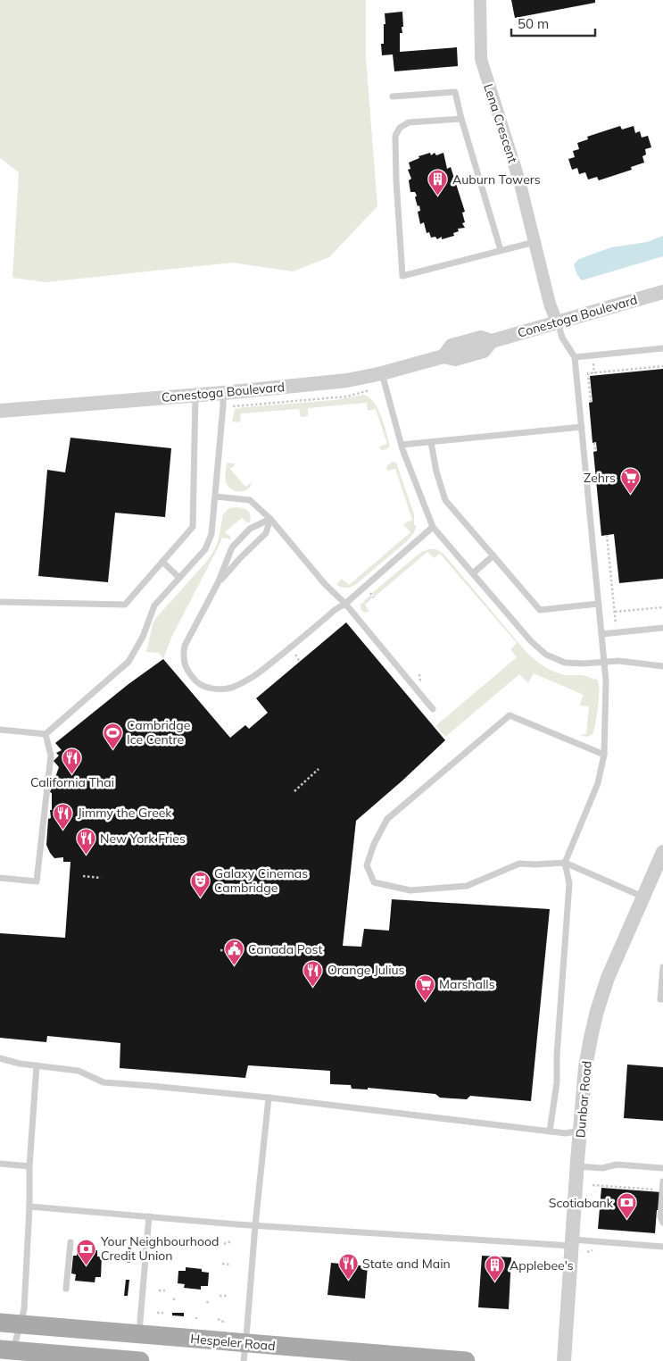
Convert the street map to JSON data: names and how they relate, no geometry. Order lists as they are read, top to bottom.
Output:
{
  "streets": {
    "main road": ["Hespeler Road"],
    "street": ["Lena Crescent", "Conestoga Boulevard", "Dunbar Road"]
  },
  "crossings": [
    ["Lena Crescent", "Conestoga Boulevard"]
  ],
  "places": {
    "building": ["Auburn Towers", "Applebee's"],
    "supermarket": ["Zehrs", "Marshalls"],
    "sports": ["Cambridge Ice Centre"],
    "restaurant": [
      "California Thai",
      "Jimmy the Greek",
      "New York Fries",
      "Orange Julius",
      "State and Main"
    ],
    "theatre": ["Galaxy Cinemas Cambridge"],
    "public building": ["Canada Post"],
    "bank": ["Scotiabank", "Your Neighbourhood Credit Union"]
  },
  "scale_bar": "50 m"
}
